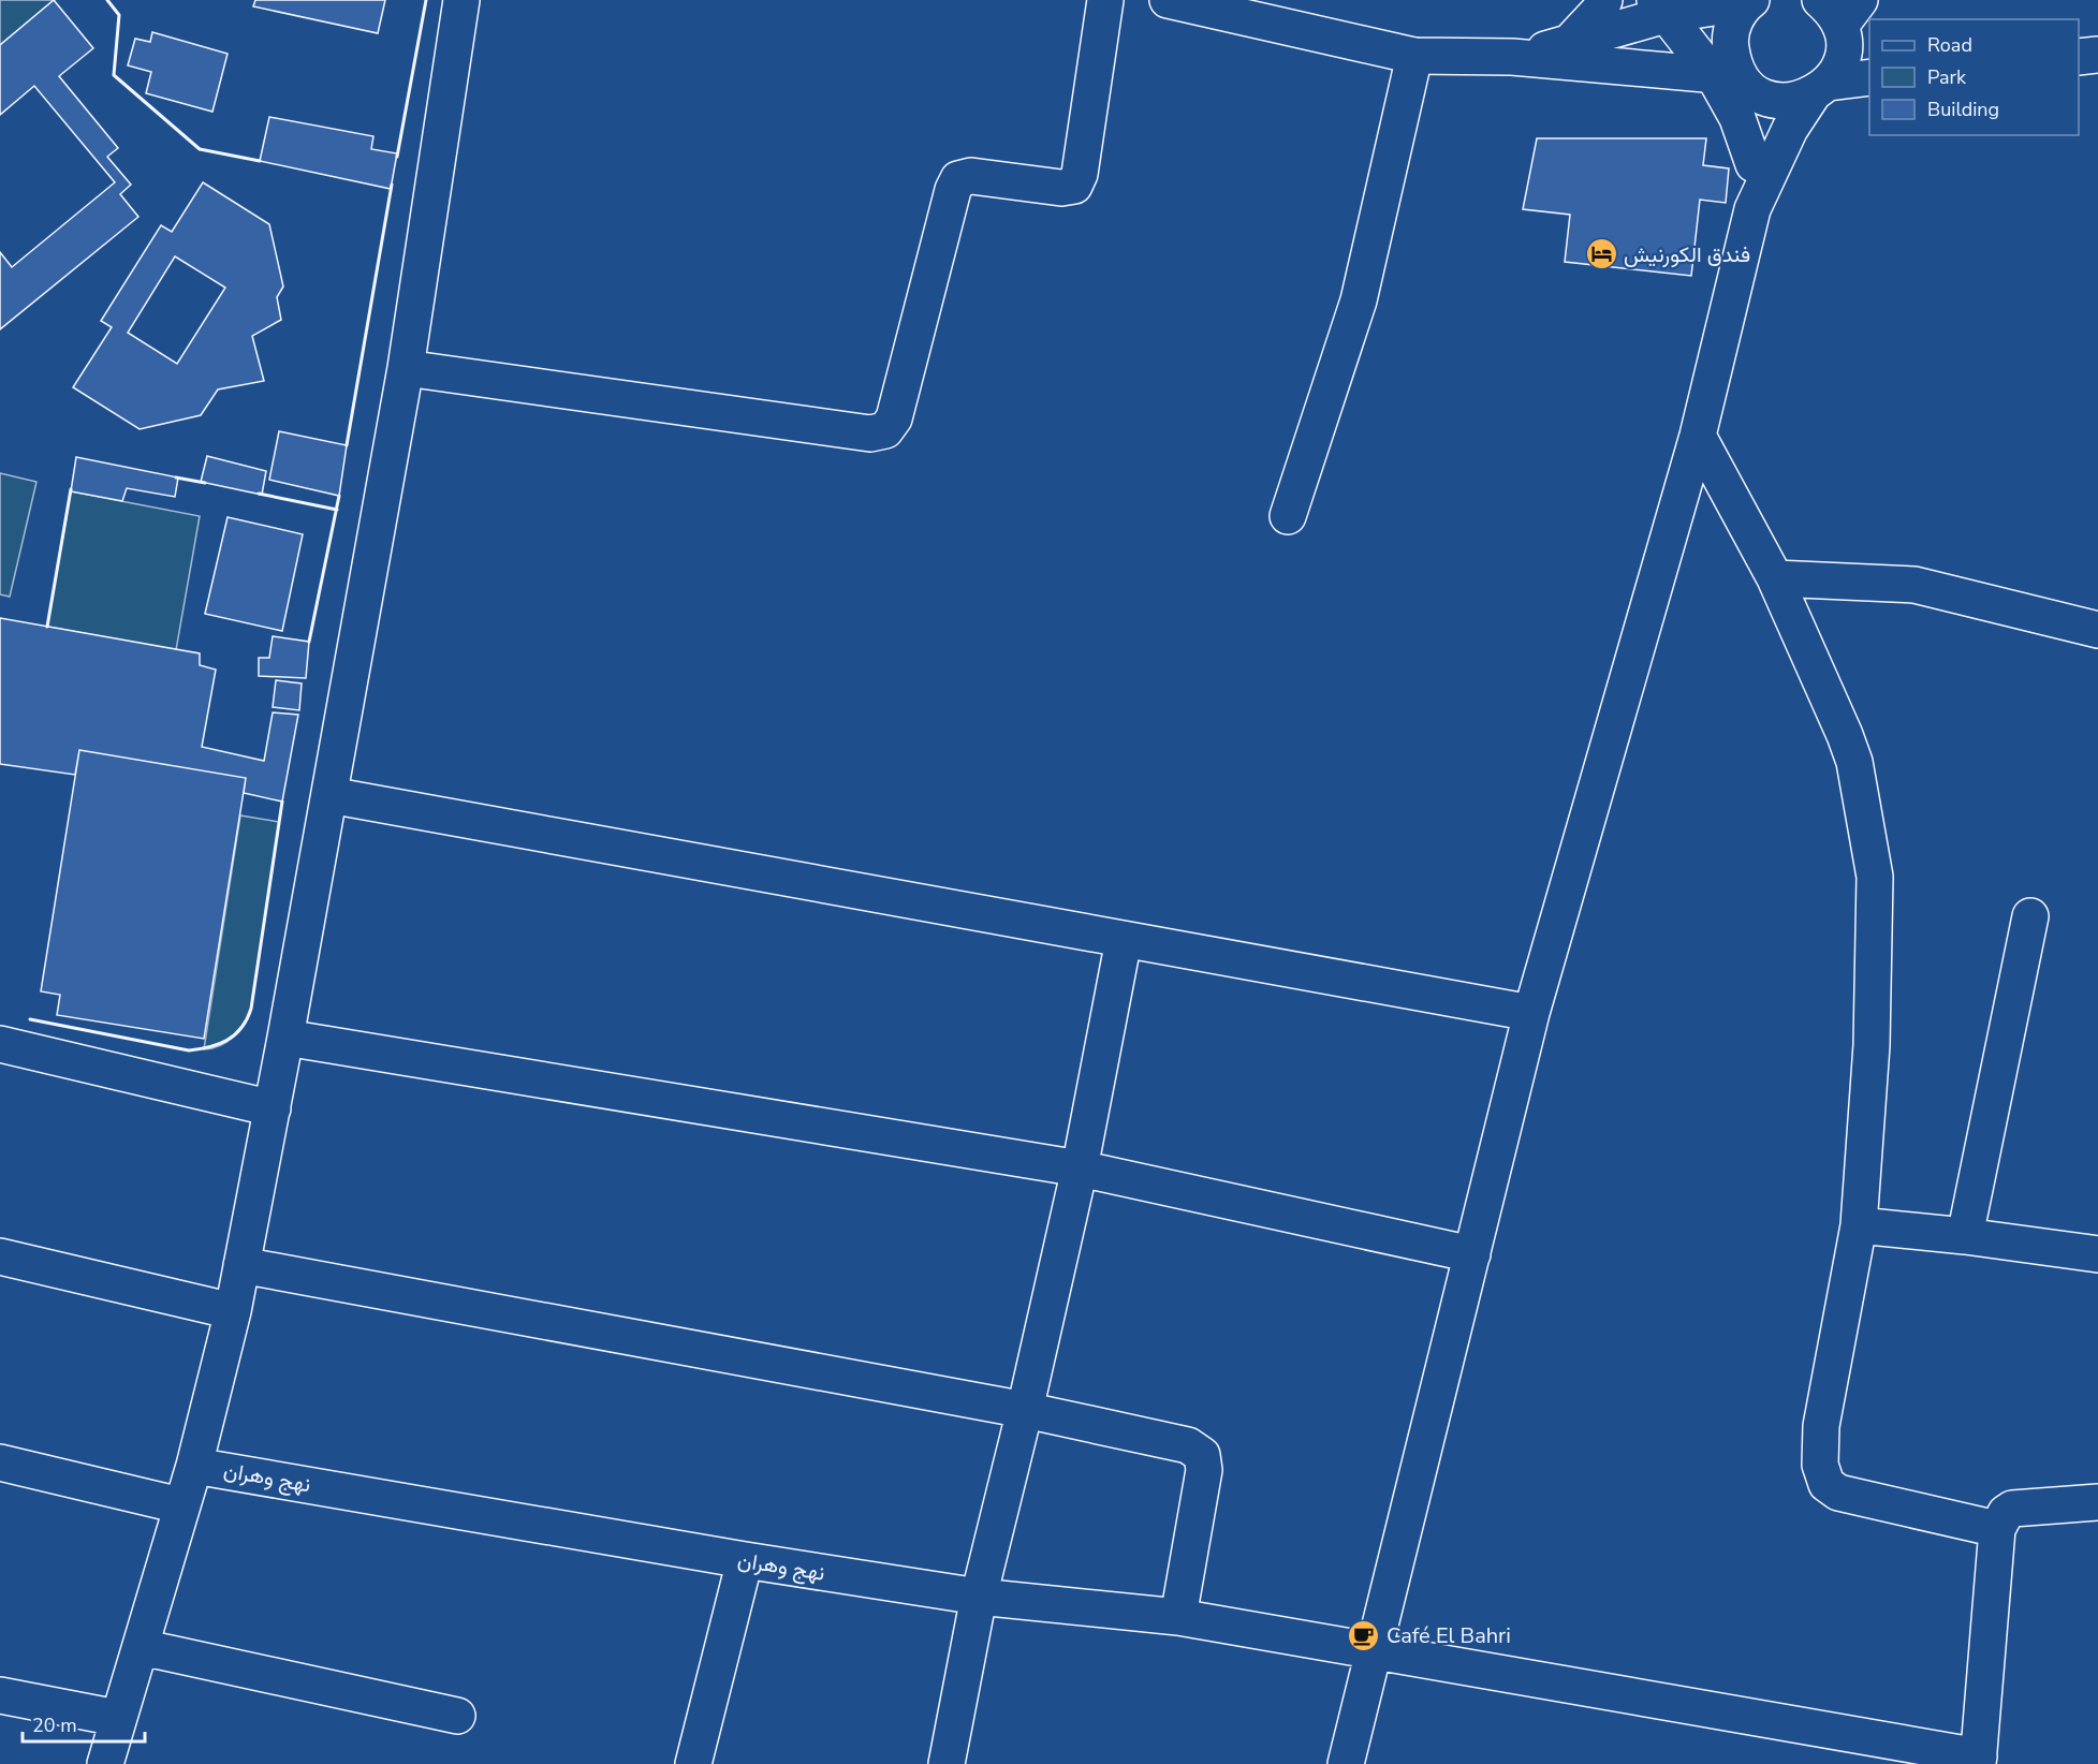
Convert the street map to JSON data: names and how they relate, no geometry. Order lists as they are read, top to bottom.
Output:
{
  "streets": {
    "street": ["نهج وهران"]
  },
  "places": {
    "hotel": ["فندق الكورنيش"],
    "cafe": ["Café El Bahri"]
  },
  "legend": ["Road", "Park", "Building"],
  "scale_bar": "20 m"
}
